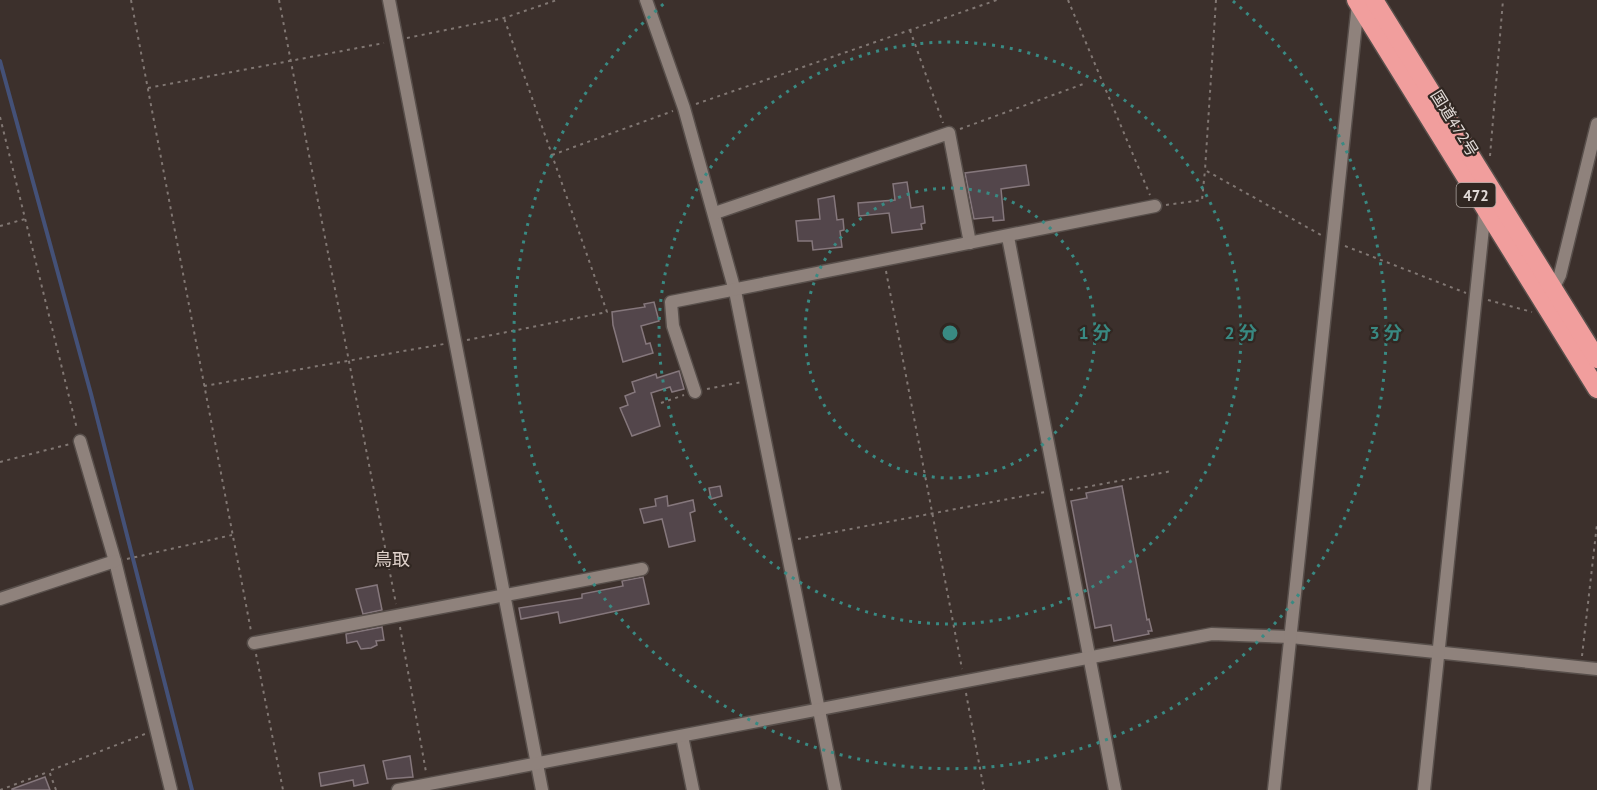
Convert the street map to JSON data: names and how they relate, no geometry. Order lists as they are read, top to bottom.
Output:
{
  "streets": {
    "highway": ["国道472号", "472"]
  },
  "districts": ["鳥取"],
  "rings": ["1 分", "2 分", "3 分"]
}
